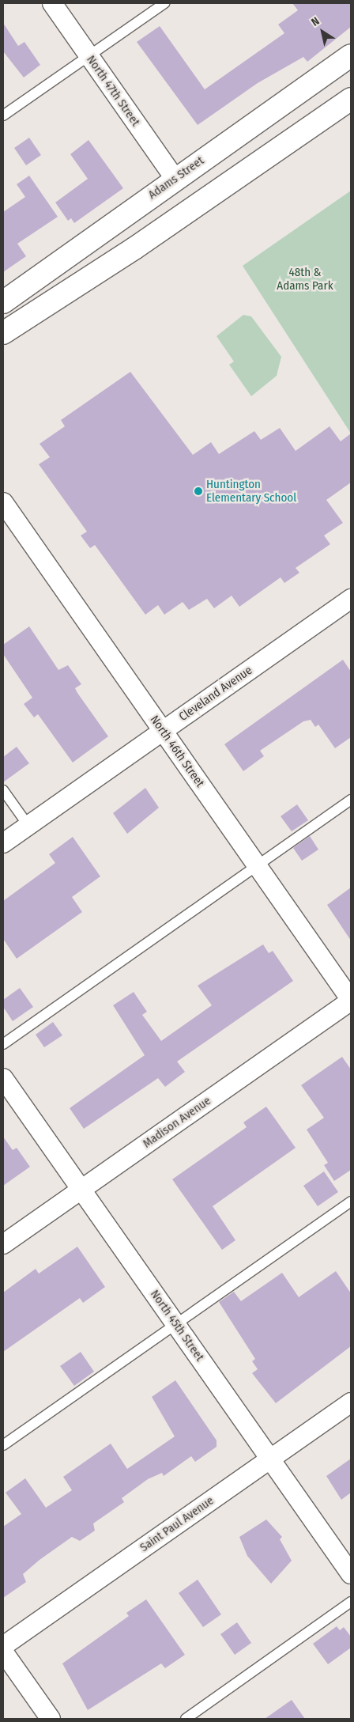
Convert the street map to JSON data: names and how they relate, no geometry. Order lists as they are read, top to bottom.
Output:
{
  "streets": {
    "main road": ["Adams Street"],
    "street": [
      "North 47th Street",
      "Cleveland Avenue",
      "North 46th Street",
      "Madison Avenue",
      "North 45th Street",
      "Saint Paul Avenue"
    ]
  },
  "crossings": [
    ["North 47th Street", "Adams Street"],
    ["Cleveland Avenue", "North 46th Street"],
    ["North 46th Street", "Madison Avenue"],
    ["Madison Avenue", "North 45th Street"],
    ["North 45th Street", "Saint Paul Avenue"]
  ],
  "parks": ["48th & Adams Park"],
  "places": ["Huntington Elementary School"],
  "north": "top left"
}
